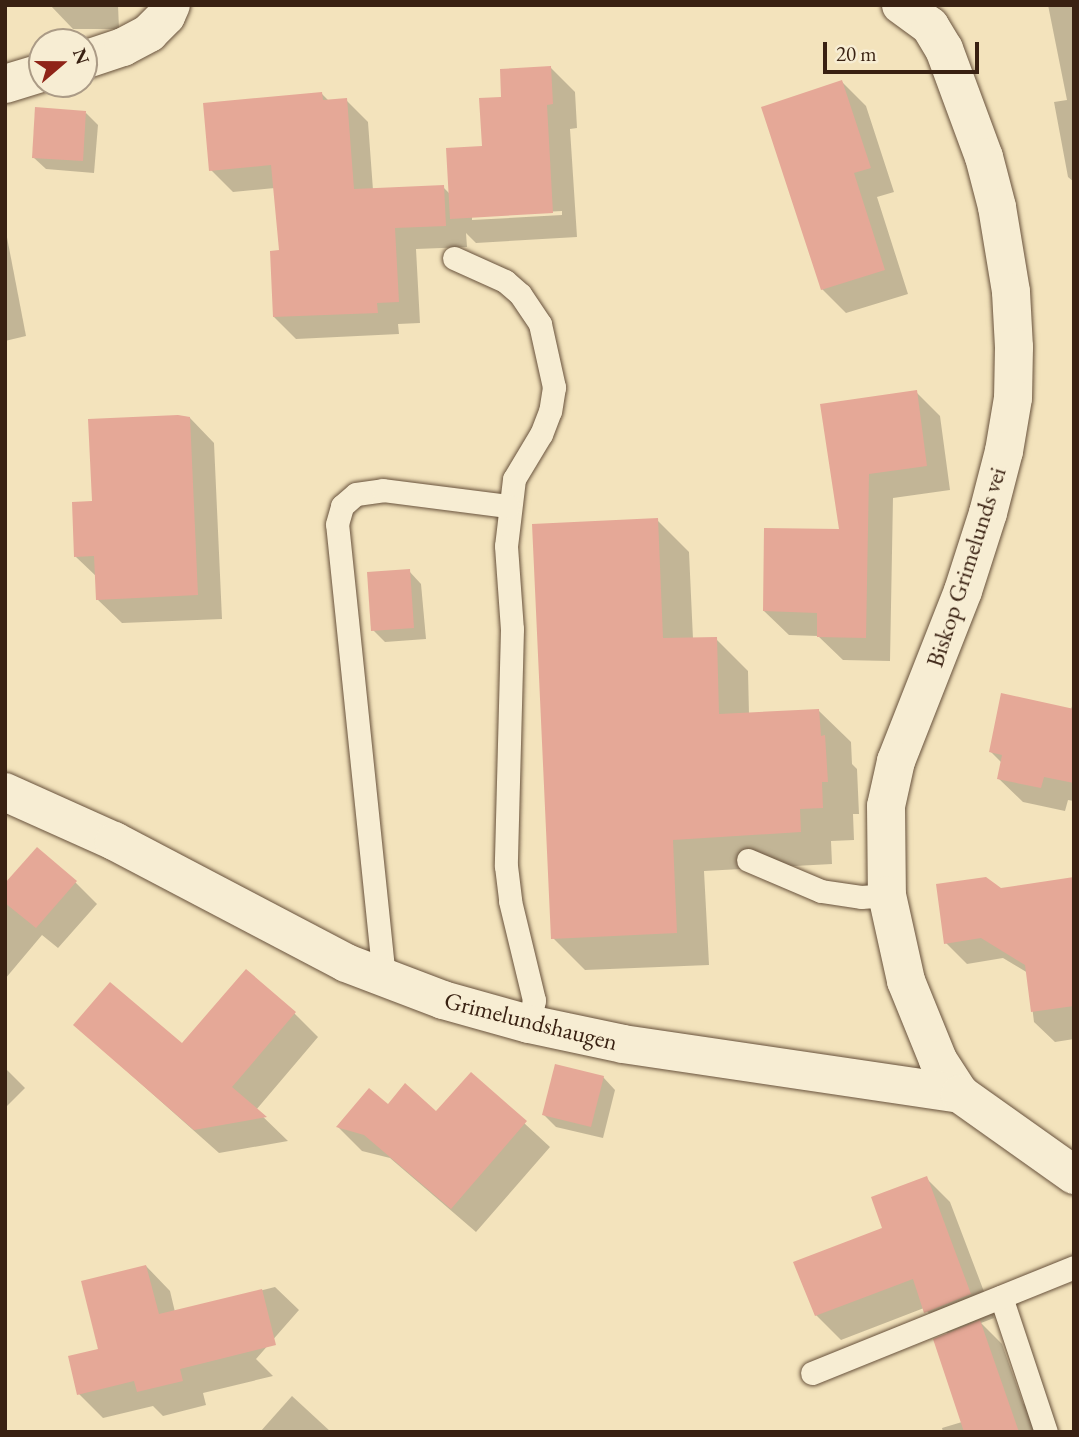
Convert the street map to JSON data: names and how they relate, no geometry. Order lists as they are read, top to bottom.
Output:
{
  "streets": {
    "street": ["Biskop Grimelunds vei", "Grimelundshaugen"]
  },
  "crossings": [
    ["Biskop Grimelunds vei", "Grimelundshaugen"]
  ],
  "scale_bar": "20 m",
  "north": "right"
}
